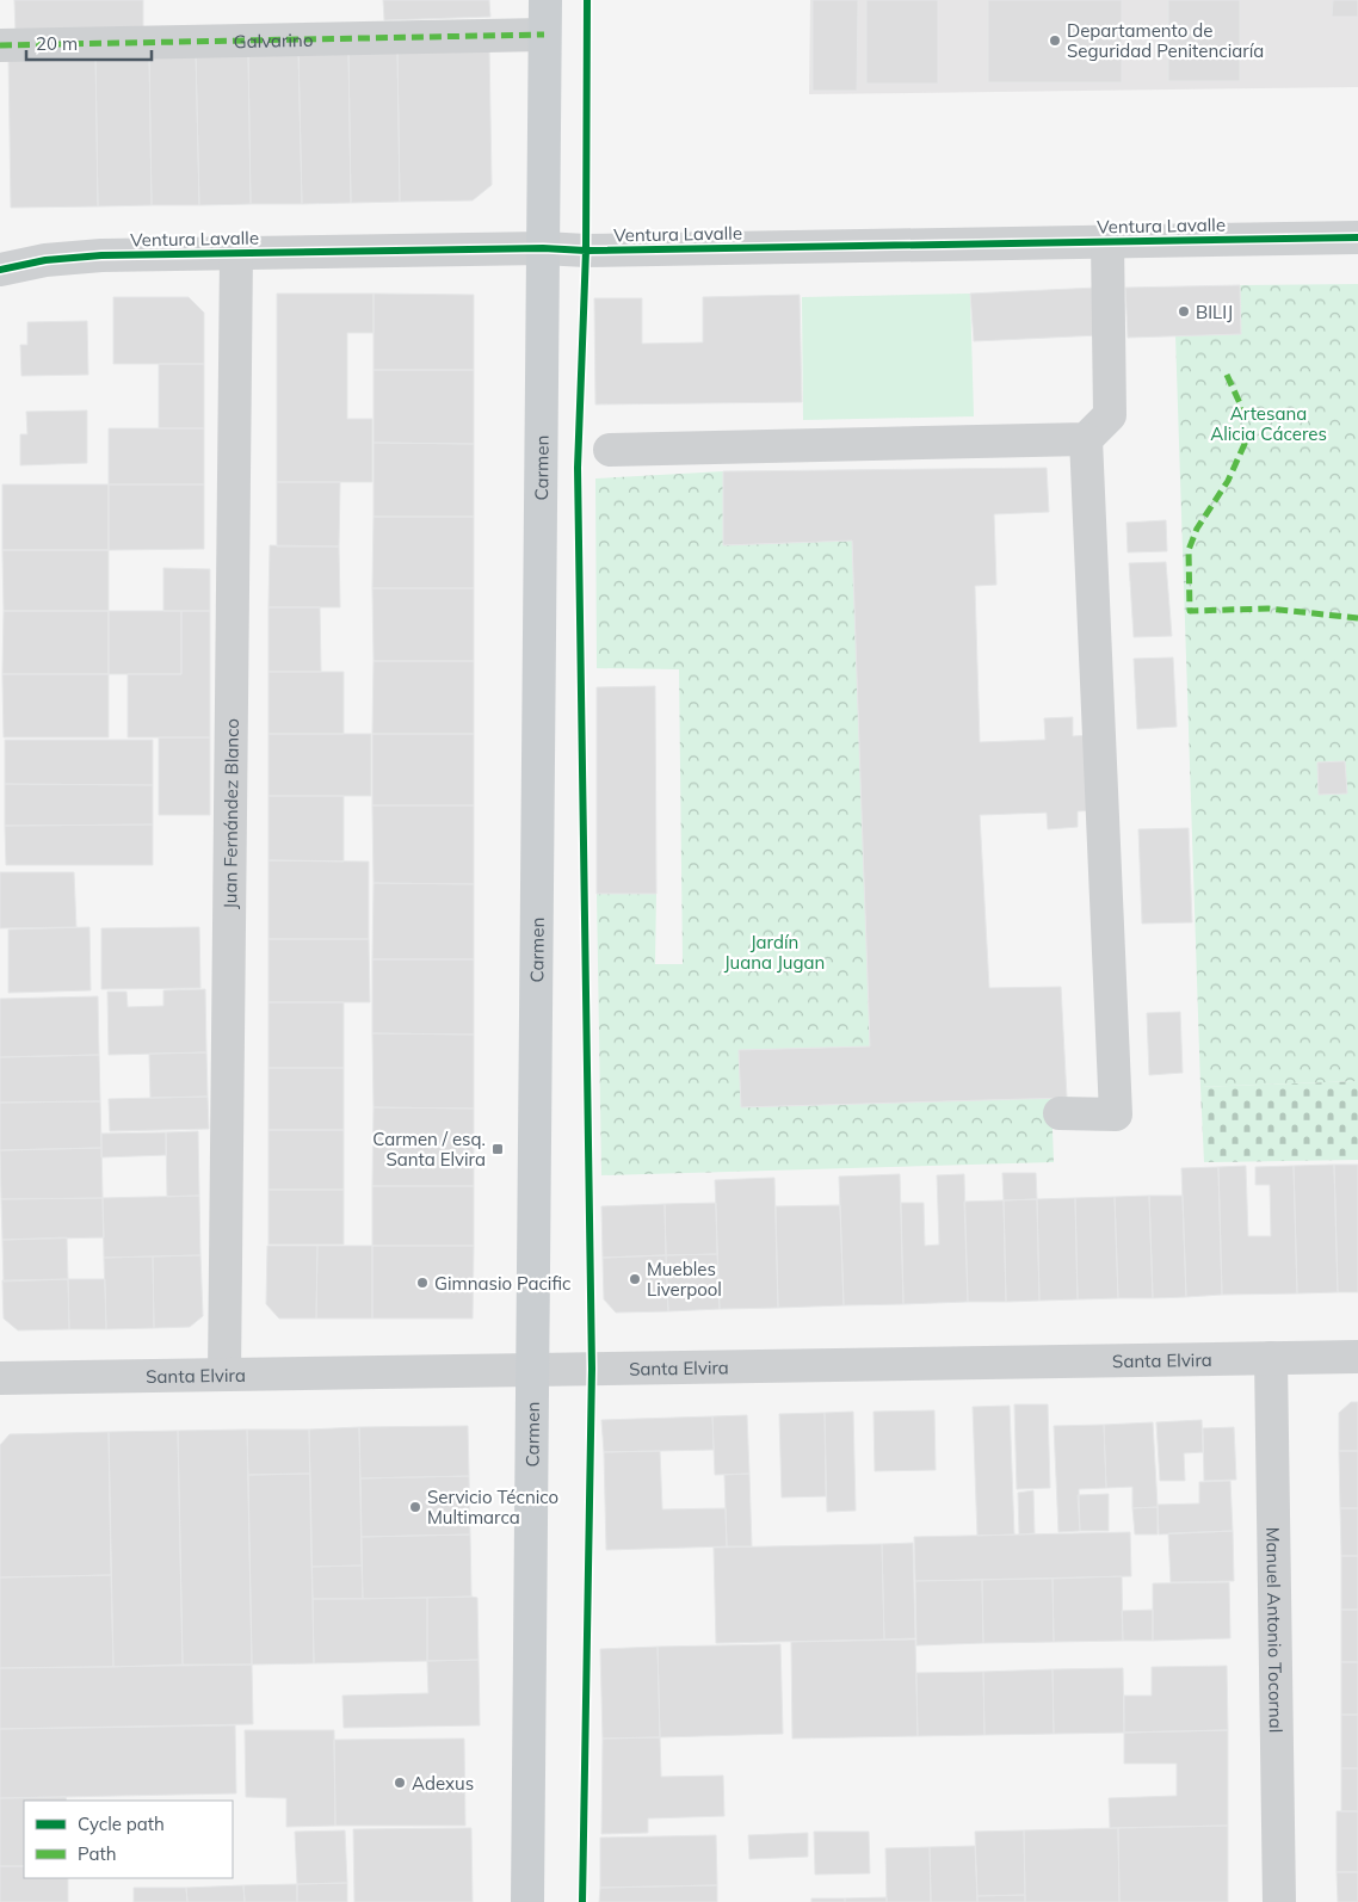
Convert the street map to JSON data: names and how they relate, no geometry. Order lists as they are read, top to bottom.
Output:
{
  "streets": {
    "main road": ["Carmen"],
    "street": [
      "Galvarino",
      "Ventura Lavalle",
      "Juan Fernández Blanco",
      "Santa Elvira",
      "Manuel Antonio Tocornal"
    ]
  },
  "crossings": [
    ["Galvarino", "Carmen"],
    ["Ventura Lavalle", "Carmen"],
    ["Ventura Lavalle", "Juan Fernández Blanco"],
    ["Carmen", "Santa Elvira"],
    ["Juan Fernández Blanco", "Santa Elvira"],
    ["Santa Elvira", "Manuel Antonio Tocornal"]
  ],
  "parks": ["Artesana Alicia Cáceres", "Jardín Juana Jugan"],
  "places": {
    "other": [
      "Departamento de Seguridad Penitenciaría",
      "BILIJ",
      "Muebles Liverpool",
      "Gimnasio Pacific",
      "Servicio Técnico Multimarca",
      "Adexus"
    ],
    "transit": ["Carmen / esq. Santa Elvira"]
  },
  "legend": ["Cycle path", "Path"],
  "scale_bar": "20 m"
}
